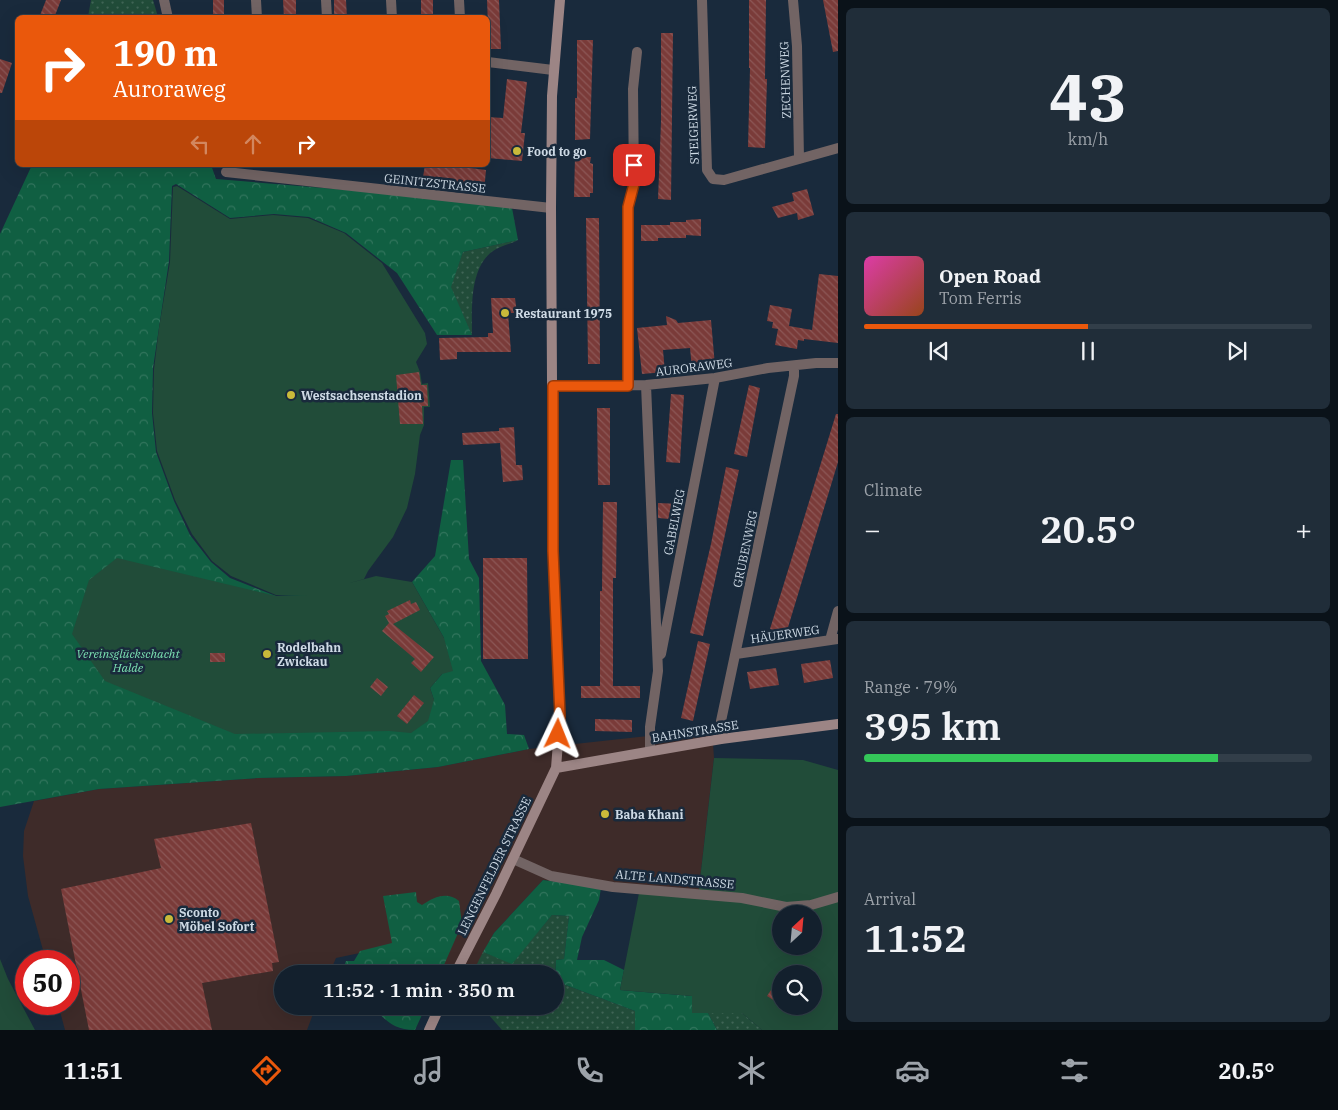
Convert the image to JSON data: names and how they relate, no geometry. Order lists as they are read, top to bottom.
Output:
{
  "streets": {
    "main road": ["BAHNSTRASSE", "LENGENFELDER STRASSE"],
    "street": [
      "ZECHENWEG",
      "STEIGERWEG",
      "GEINITZSTRASSE",
      "AURORAWEG",
      "GABELWEG",
      "GRUBENWEG",
      "HÄUERWEG",
      "ALTE LANDSTRASSE"
    ]
  },
  "crossings": [
    ["ZECHENWEG", "STEIGERWEG"],
    ["AURORAWEG", "GABELWEG"],
    ["AURORAWEG", "GRUBENWEG"],
    ["GABELWEG", "BAHNSTRASSE"],
    ["GRUBENWEG", "HÄUERWEG"],
    ["GRUBENWEG", "BAHNSTRASSE"],
    ["BAHNSTRASSE", "LENGENFELDER STRASSE"],
    ["LENGENFELDER STRASSE", "ALTE LANDSTRASSE"]
  ],
  "parks": ["Vereinsglückschacht Halde"],
  "places": [
    "Food to go",
    "Restaurant 1975",
    "Westsachsenstadion",
    "Rodelbahn Zwickau",
    "Baba Khani",
    "Sconto Möbel Sofort"
  ],
  "north": "top right",
  "page": {
    "tile": [
      ["43", "km/h"],
      "Climate",
      ["Range · 79%", "395 km"],
      ["Arrival", "11:52"]
    ],
    "turn": ["190 m", "Auroraweg"],
    "song": ["Open Road", "Tom Ferris"],
    "heat": ["−", "20.5°", "+"],
    "limit": "50",
    "trip": "11:52 · 1 min · 350 m",
    "tabs": ["11:51", "20.5°"]
  }
}
